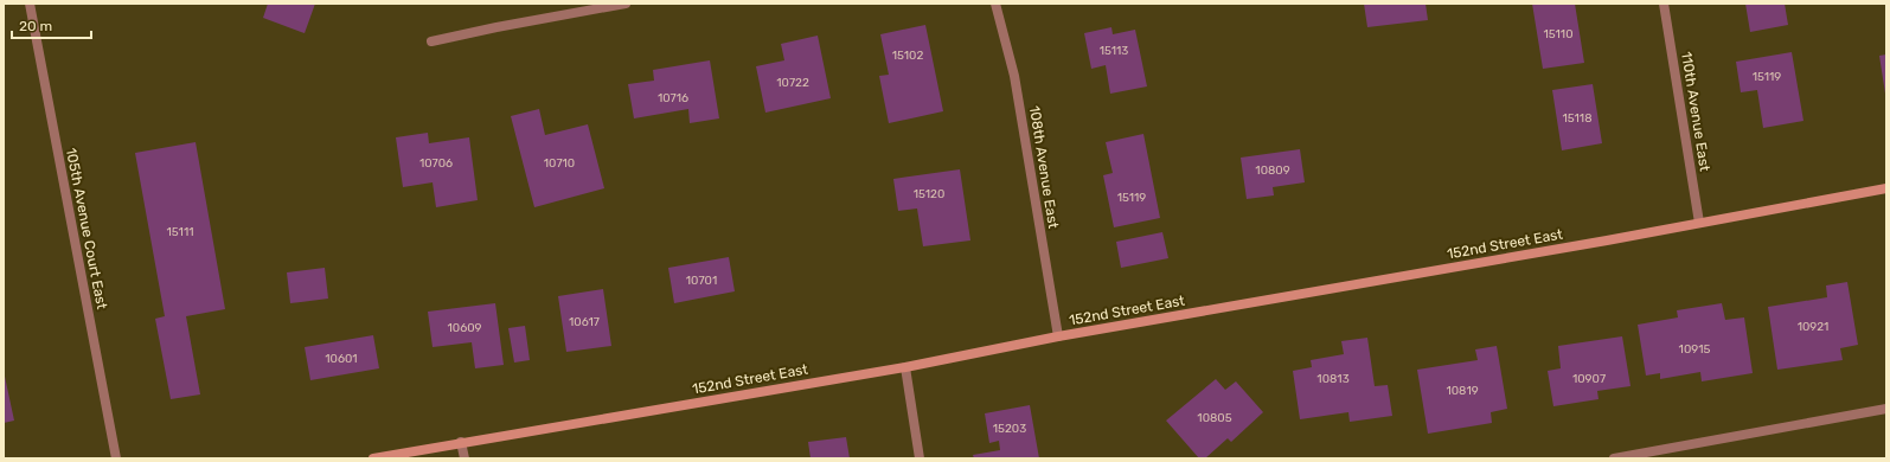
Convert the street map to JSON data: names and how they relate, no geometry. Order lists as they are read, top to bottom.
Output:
{
  "streets": {
    "main road": ["152nd Street East"],
    "street": ["110th Avenue East", "108th Avenue East", "105th Avenue Court East"]
  },
  "crossings": [
    ["110th Avenue East", "152nd Street East"],
    ["108th Avenue East", "152nd Street East"]
  ],
  "house_numbers": [
    "15110",
    "15113",
    "15102",
    "15119",
    "10722",
    "10716",
    "15118",
    "10706",
    "10710",
    "10809",
    "15120",
    "15119",
    "15111",
    "10701",
    "10617",
    "10921",
    "10609",
    "10915",
    "10601",
    "10813",
    "10907",
    "10819",
    "10805",
    "15203"
  ],
  "scale_bar": "20 m"
}
